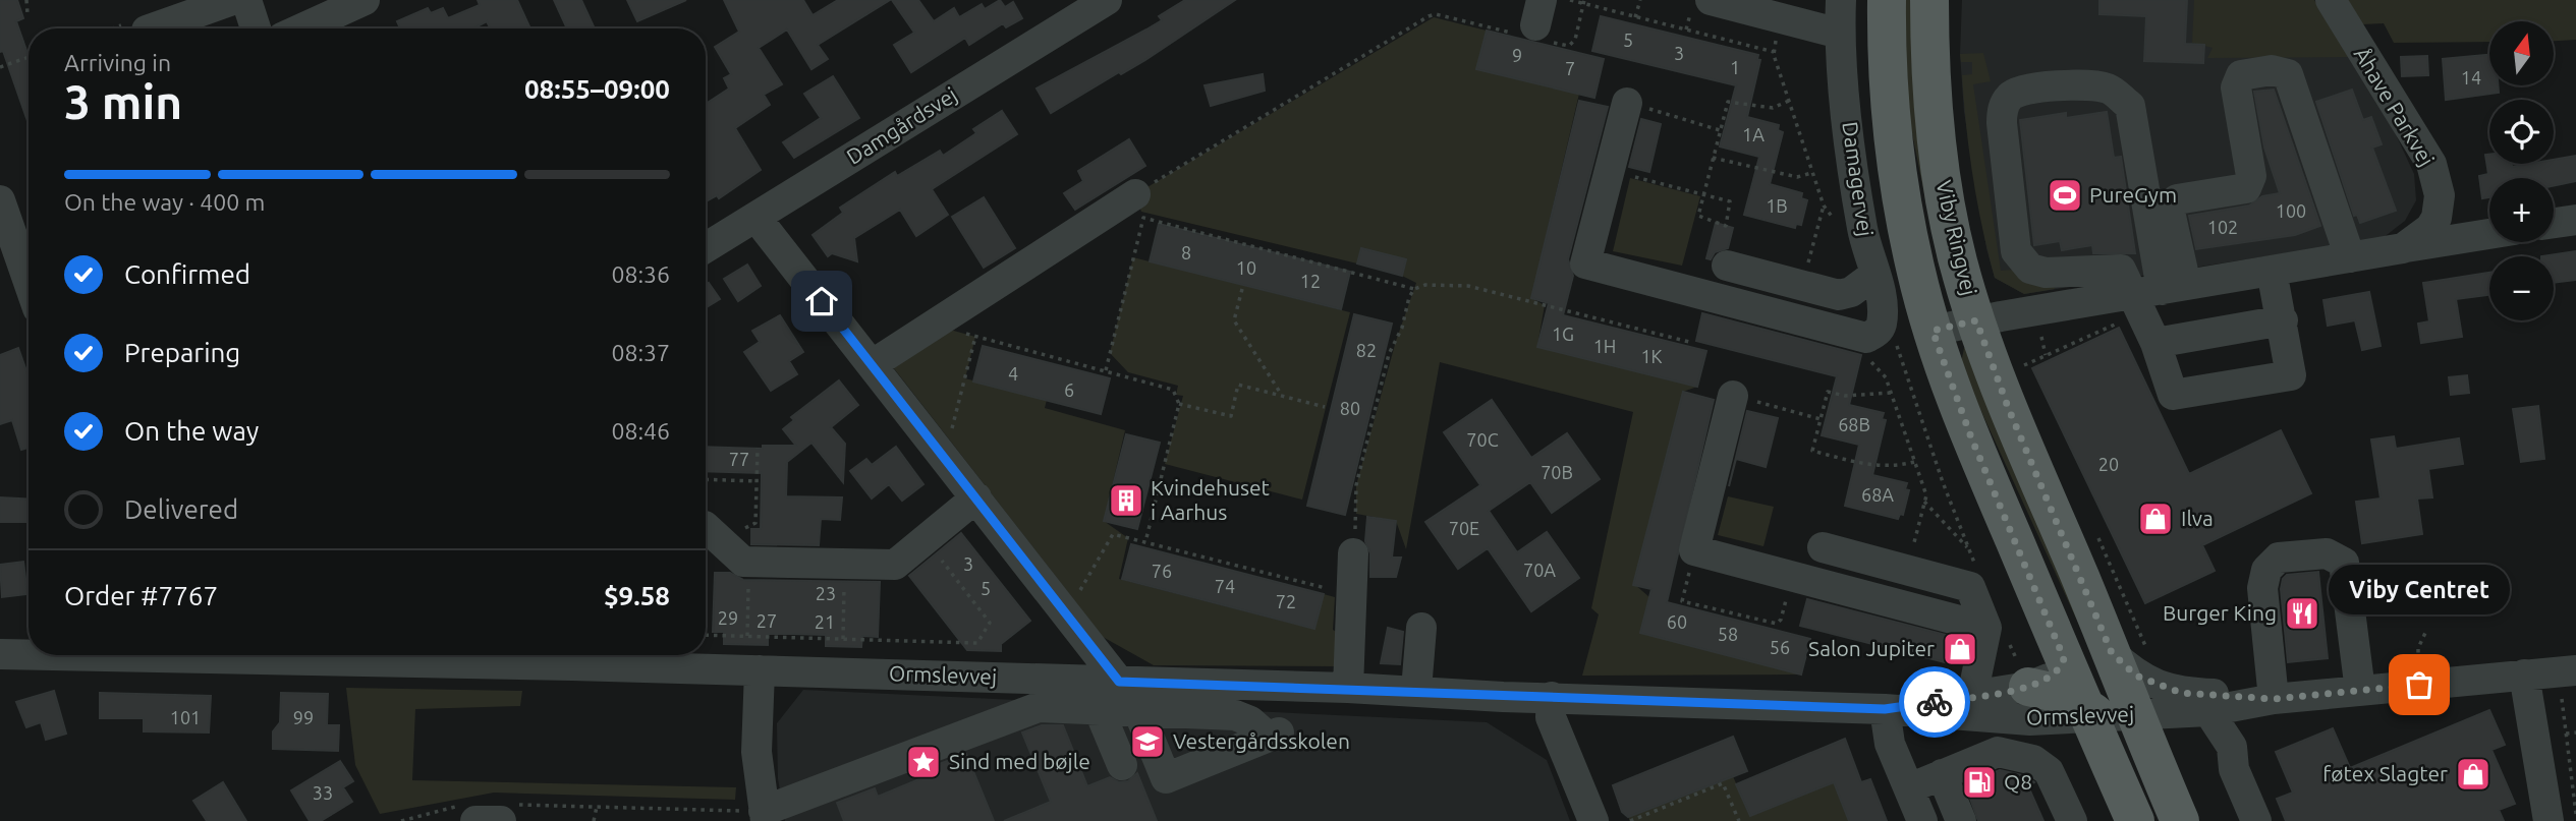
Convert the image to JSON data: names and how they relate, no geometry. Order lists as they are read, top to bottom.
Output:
{
  "streets": {
    "main road": ["Viby Ringvej"],
    "street": [
      "Åhave Parkvej",
      "Damgårdsvej",
      "Damagervej",
      "Ormslevvej"
    ]
  },
  "crossings": [
    ["Viby Ringvej", "Ormslevvej"]
  ],
  "places": {
    "sports": ["PureGym"],
    "building": ["Kvindehuset i Aarhus"],
    "shop": ["Ilva", "Salon Jupiter", "føtex Slagter"],
    "restaurant": ["Burger King"],
    "other": ["Viby Centret"],
    "school or university": ["Vestergårdsskolen"],
    "place": ["Sind med bøjle"],
    "fuel station": ["Q8"]
  },
  "house_numbers": [
    "5",
    "3",
    "9",
    "1",
    "7",
    "14",
    "1A",
    "1B",
    "100",
    "102",
    "8",
    "10",
    "12",
    "1G",
    "1H",
    "82",
    "1K",
    "4",
    "6",
    "80",
    "68B",
    "70C",
    "77",
    "20",
    "70B",
    "68A",
    "70E",
    "3",
    "70A",
    "76",
    "74",
    "5",
    "23",
    "72",
    "29",
    "27",
    "21",
    "60",
    "58",
    "56",
    "101",
    "99",
    "33"
  ],
  "north": "top",
  "page": {
    "map_buttons": ["+", "−"],
    "heading": ["3 min", "Arriving in", "08:55–09:00"],
    "panel": ["Order #7767", "$9.58"],
    "bar": "On the way · 400 m",
    "list": [
      ["Confirmed", "08:36"],
      ["Preparing", "08:37"],
      ["On the way", "08:46"],
      "Delivered"
    ],
    "bubble": "Viby Centret"
  }
}
